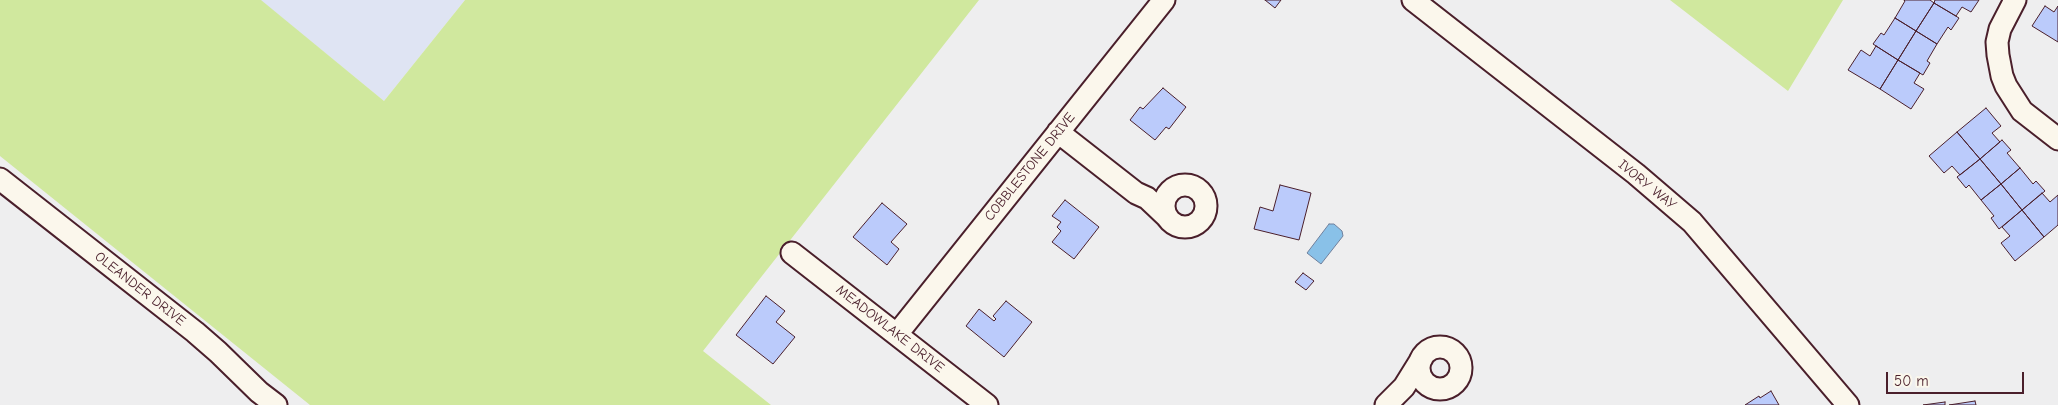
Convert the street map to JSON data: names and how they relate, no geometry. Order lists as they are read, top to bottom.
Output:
{
  "streets": {
    "street": [
      "COBBLESTONE DRIVE",
      "IVORY WAY",
      "OLEANDER DRIVE",
      "MEADOWLAKE DRIVE"
    ]
  },
  "crossings": [
    ["COBBLESTONE DRIVE", "MEADOWLAKE DRIVE"]
  ],
  "scale_bar": "50 m"
}
